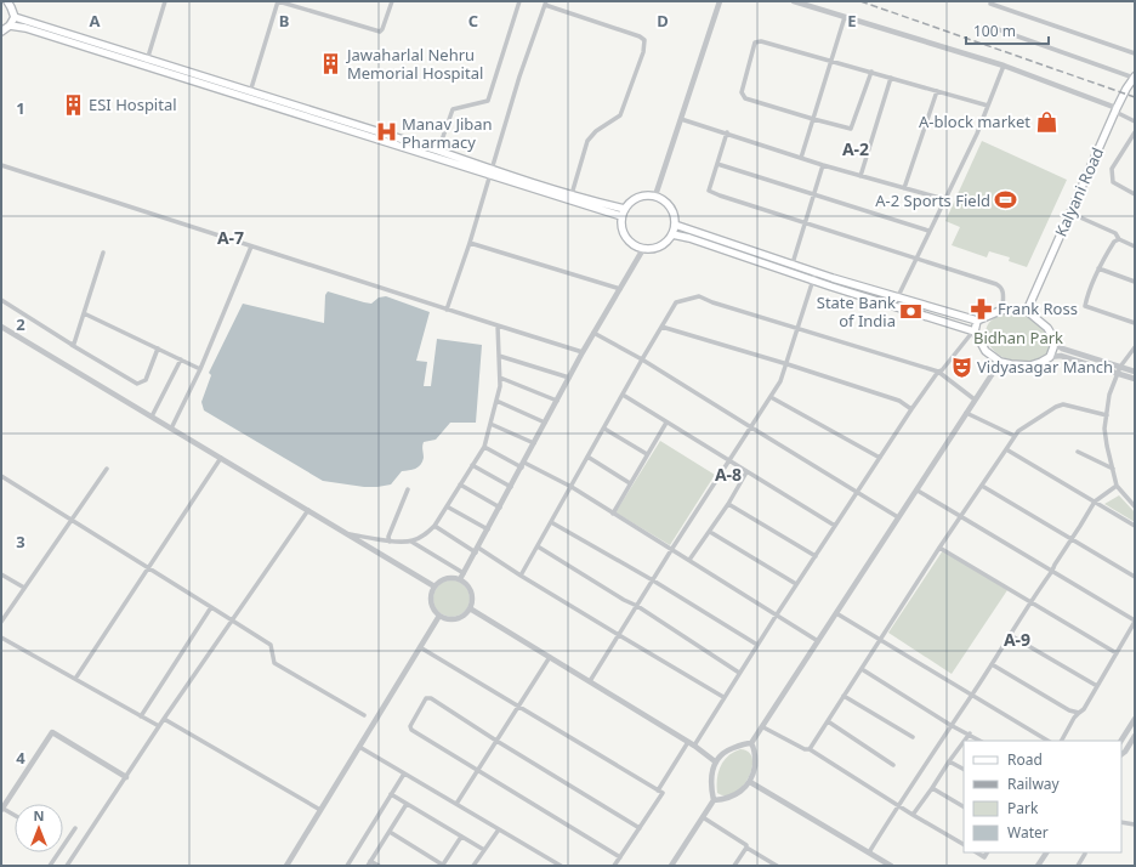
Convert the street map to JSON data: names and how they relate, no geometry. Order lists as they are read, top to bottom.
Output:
{
  "streets": {
    "main road": ["Kalyani Road"]
  },
  "districts": [
    "A-2",
    "A-7",
    "A-8",
    "A-9"
  ],
  "parks": ["Bidhan Park"],
  "places": {
    "building": ["Jawaharlal Nehru Memorial Hospital", "ESI Hospital"],
    "shop": ["A-block market"],
    "hospital": ["Manav Jiban Pharmacy"],
    "sports": ["A-2 Sports Field"],
    "pharmacy": ["Frank Ross"],
    "bank": ["State Bank of India"],
    "theatre": ["Vidyasagar Manch"]
  },
  "legend": [
    "Road",
    "Railway",
    "Park",
    "Water"
  ],
  "scale_bar": "100 m",
  "north": "top",
  "grid": {
    "columns": [
      "A",
      "B",
      "C",
      "D",
      "E"
    ],
    "rows": [
      "1",
      "2",
      "3",
      "4"
    ]
  }
}
